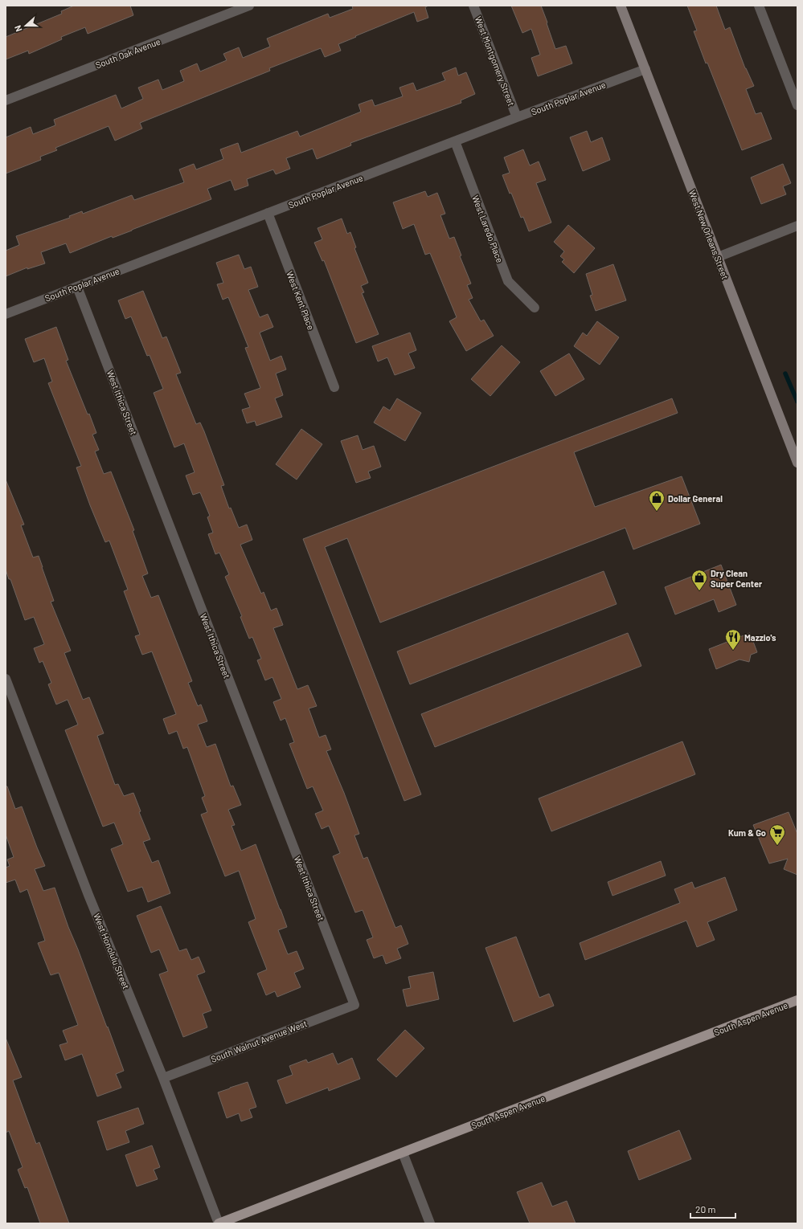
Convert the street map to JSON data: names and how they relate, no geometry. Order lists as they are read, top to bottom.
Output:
{
  "streets": {
    "main road": ["West New Orleans Street", "South Aspen Avenue"],
    "street": [
      "South Oak Avenue",
      "West Montgomery Street",
      "South Poplar Avenue",
      "West Laredo Place",
      "West Kent Place",
      "West Ithica Street",
      "West Honolulu Street",
      "South Walnut Avenue West"
    ]
  },
  "crossings": [
    ["West Montgomery Street", "South Poplar Avenue"],
    ["South Poplar Avenue", "West Laredo Place"],
    ["South Poplar Avenue", "West New Orleans Street"],
    ["South Poplar Avenue", "West Kent Place"],
    ["South Poplar Avenue", "West Ithica Street"],
    ["West Ithica Street", "South Walnut Avenue West"],
    ["West Honolulu Street", "South Aspen Avenue"],
    ["West Honolulu Street", "South Walnut Avenue West"]
  ],
  "places": {
    "shop": ["Dollar General", "Dry Clean Super Center"],
    "restaurant": ["Mazzio's"],
    "supermarket": ["Kum & Go"]
  },
  "scale_bar": "20 m",
  "north": "left"
}
